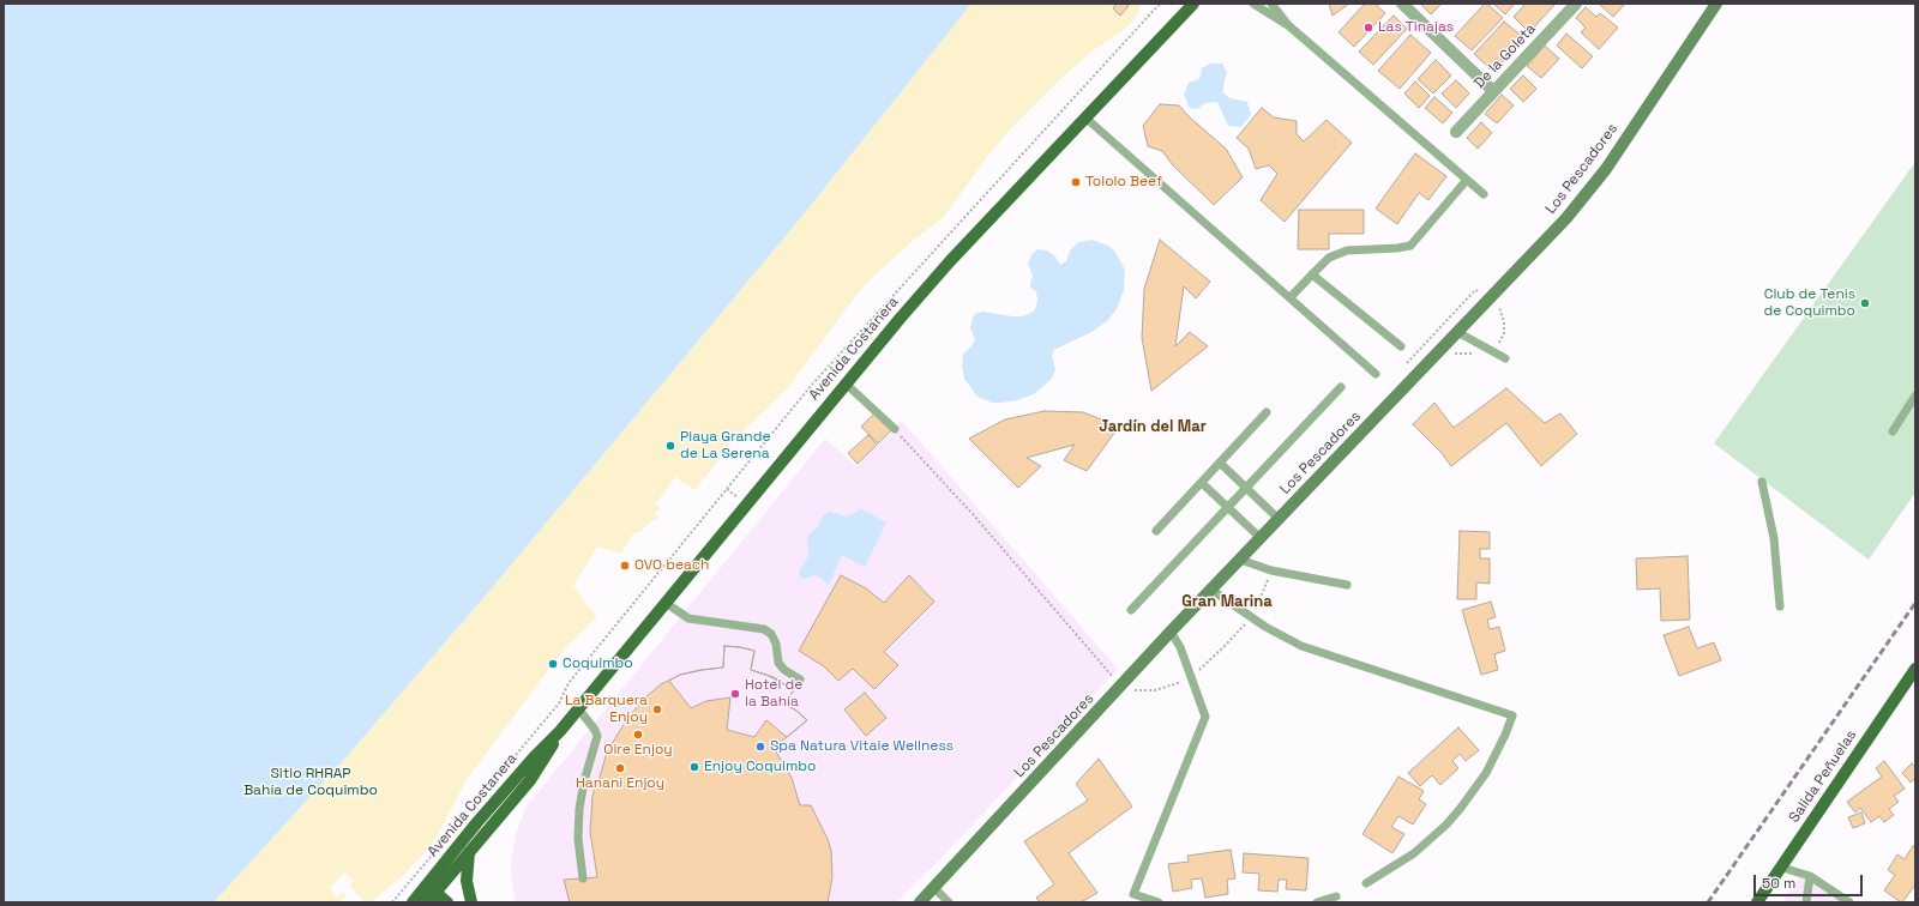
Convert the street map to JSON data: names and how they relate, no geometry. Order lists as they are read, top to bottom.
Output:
{
  "streets": {
    "main road": ["Avenida Costanera", "Salida Peñuelas"],
    "street": ["De la Goleta", "Los Pescadores"]
  },
  "districts": ["Jardín del Mar", "Gran Marina"],
  "parks": ["Sitio RHRAP Bahía de Coquimbo"],
  "places": [
    "Las Tinajas",
    "Tololo Beef",
    "Club de Tenis de Coquimbo",
    "Playa Grande de La Serena",
    "OVO beach",
    "Coquimbo",
    "Hotel de la Bahía",
    "La Barquera Enjoy",
    "Oire Enjoy",
    "Spa Natura Vitale Wellness",
    "Enjoy Coquimbo",
    "Hanani Enjoy"
  ],
  "scale_bar": "50 m"
}
